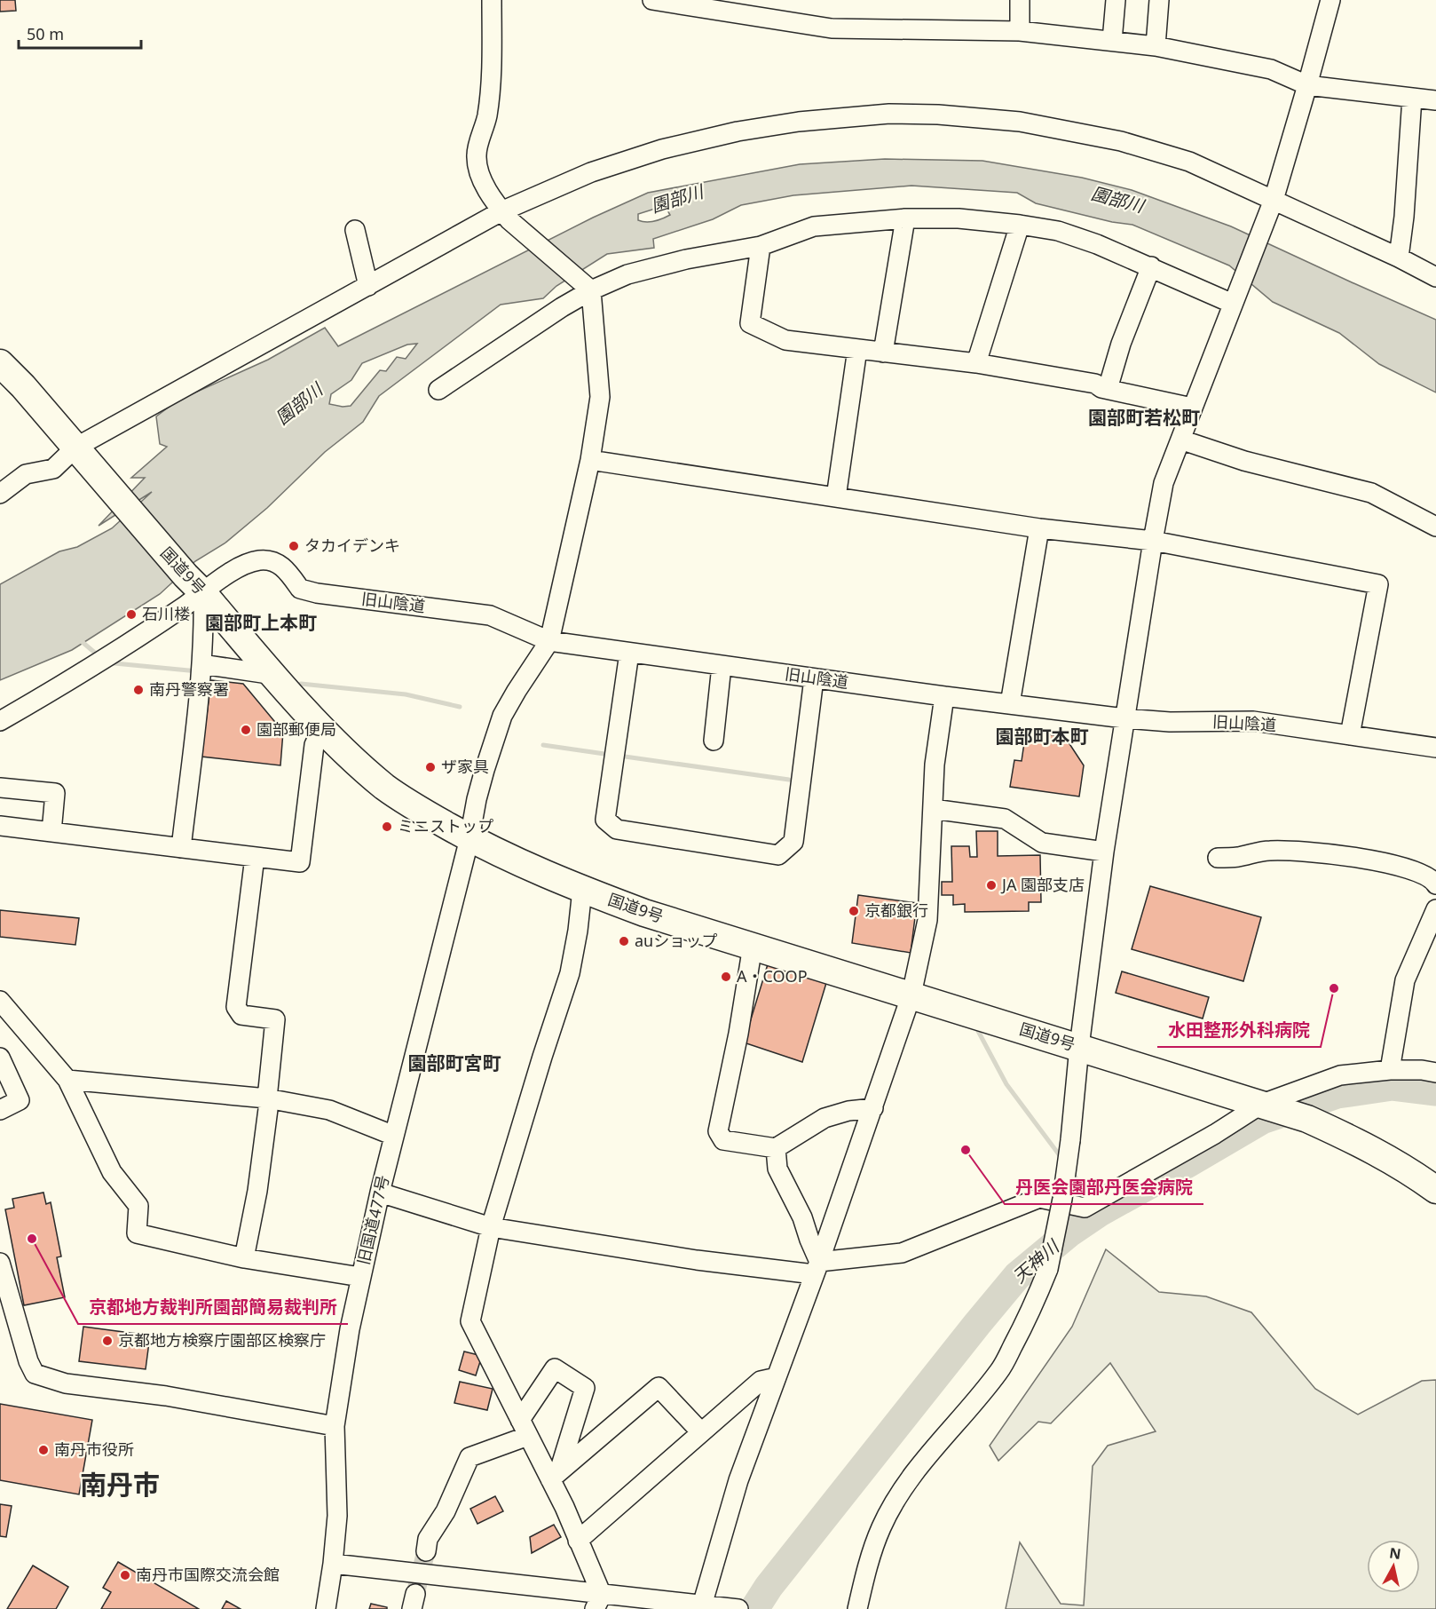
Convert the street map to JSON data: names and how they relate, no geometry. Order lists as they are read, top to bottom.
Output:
{
  "streets": {
    "highway": ["国道9号"],
    "street": ["旧山陰道", "旧国道477号"]
  },
  "crossings": [
    ["国道9号", "旧山陰道"],
    ["国道9号", "旧国道477号"],
    ["旧山陰道", "旧国道477号"]
  ],
  "districts": [
    "園部町若松町",
    "園部町上本町",
    "園部町本町",
    "園部町宮町",
    "南丹市"
  ],
  "water": ["園部川", "天神川"],
  "places": [
    "タカイデンキ",
    "石川楼",
    "南丹警察署",
    "園部郵便局",
    "ザ家具",
    "ミニストップ",
    "JA 園部支店",
    "京都銀行",
    "auショップ",
    "A・COOP",
    "水田整形外科病院",
    "丹医会園部丹医会病院",
    "京都地方裁判所園部簡易裁判所",
    "京都地方検察庁園部区検察庁",
    "南丹市役所",
    "南丹市国際交流会館"
  ],
  "scale_bar": "50 m",
  "north": "top"
}
